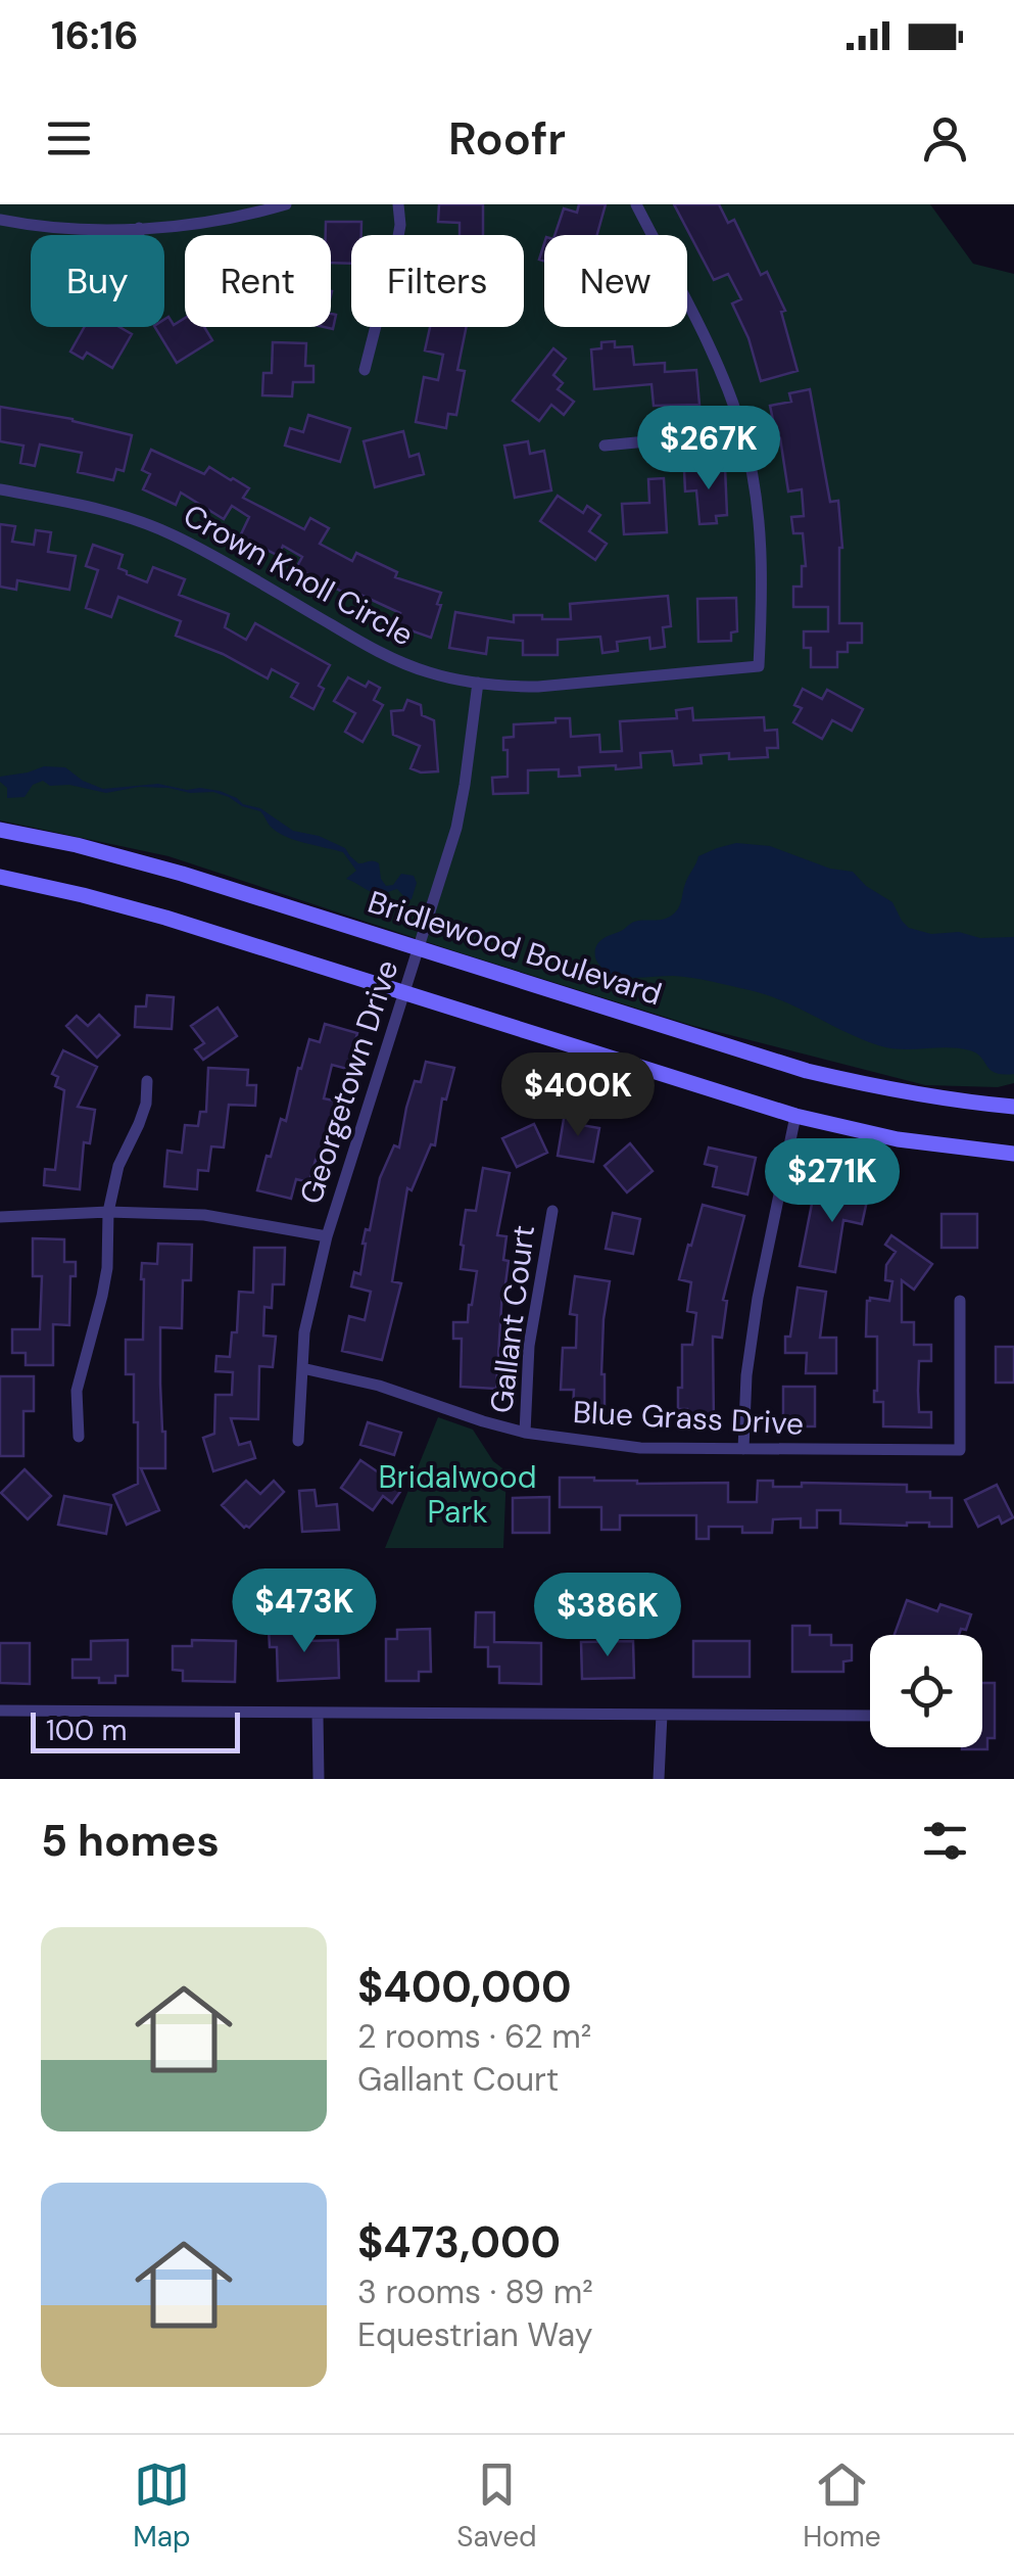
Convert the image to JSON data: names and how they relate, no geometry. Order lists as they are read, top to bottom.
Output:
{
  "streets": {
    "main road": ["Bridlewood Boulevard"],
    "street": [
      "Crown Knoll Circle",
      "Georgetown Drive",
      "Gallant Court",
      "Blue Grass Drive"
    ]
  },
  "crossings": [
    ["Crown Knoll Circle", "Georgetown Drive"],
    ["Bridlewood Boulevard", "Georgetown Drive"],
    ["Georgetown Drive", "Blue Grass Drive"],
    ["Gallant Court", "Blue Grass Drive"]
  ],
  "parks": ["Bridalwood Park"],
  "scale_bar": "100 m",
  "page": {
    "status": "16:16",
    "header": "Roofr",
    "chip": [
      "Buy",
      "Rent",
      "Filters",
      "New"
    ],
    "price": [
      "$267K",
      "$400K",
      "$271K",
      "$473K",
      "$386K"
    ],
    "scale": "100 m",
    "heading": "5 homes",
    "list": [
      {
        "name": "$400,000",
        "note": "2 rooms · 62 m² · Gallant Court"
      },
      {
        "name": "$473,000",
        "note": "3 rooms · 89 m² · Equestrian Way"
      }
    ],
    "tabs": ["Map", "Saved", "Home"]
  }
}
